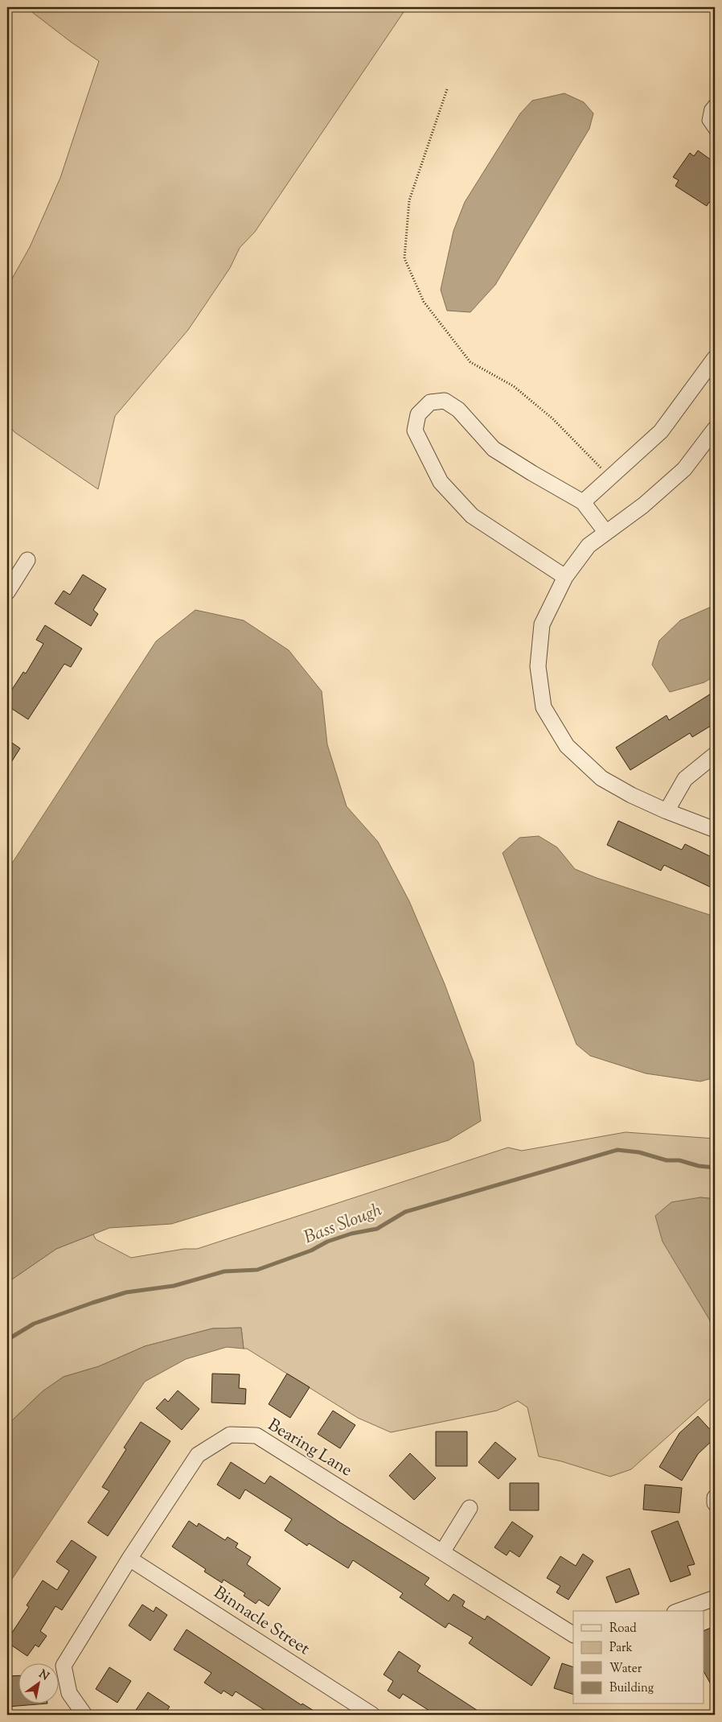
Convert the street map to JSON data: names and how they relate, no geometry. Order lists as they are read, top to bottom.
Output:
{
  "streets": {
    "street": ["Bearing Lane", "Binnacle Street"]
  },
  "crossings": [
    ["Bearing Lane", "Binnacle Street"]
  ],
  "water": ["Bass Slough"],
  "legend": [
    "Road",
    "Park",
    "Water",
    "Building"
  ],
  "north": "top right"
}
